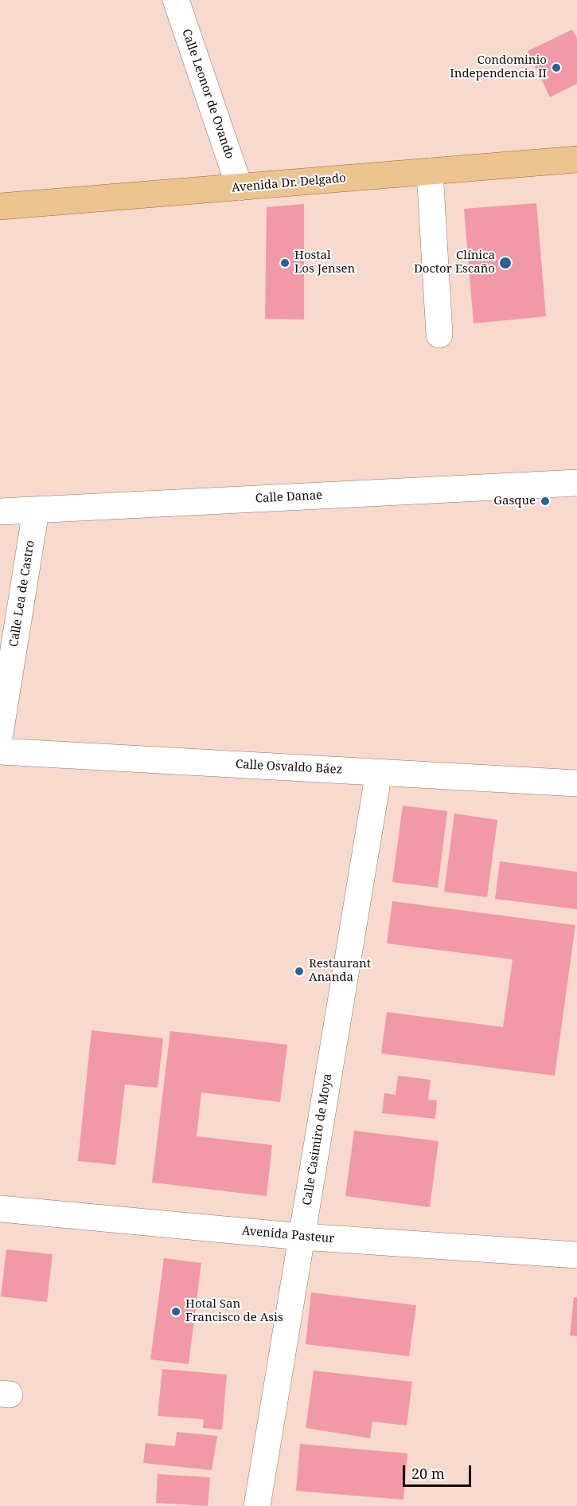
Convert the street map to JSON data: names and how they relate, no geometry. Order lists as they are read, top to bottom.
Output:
{
  "streets": {
    "main road": ["Avenida Dr. Delgado"],
    "street": [
      "Calle Leonor de Ovando",
      "Calle Danae",
      "Calle Lea de Castro",
      "Calle Osvaldo Báez",
      "Calle Casimiro de Moya",
      "Avenida Pasteur"
    ]
  },
  "crossings": [
    ["Calle Leonor de Ovando", "Avenida Dr. Delgado"],
    ["Calle Danae", "Calle Lea de Castro"],
    ["Calle Osvaldo Báez", "Calle Casimiro de Moya"],
    ["Calle Casimiro de Moya", "Avenida Pasteur"]
  ],
  "places": [
    "Condominio Independencia II",
    "Hostal Los Jensen",
    "Clínica Doctor Escaño",
    "Gasque",
    "Restaurant Ananda",
    "Hotal San Francisco de Asis"
  ],
  "scale_bar": "20 m"
}
